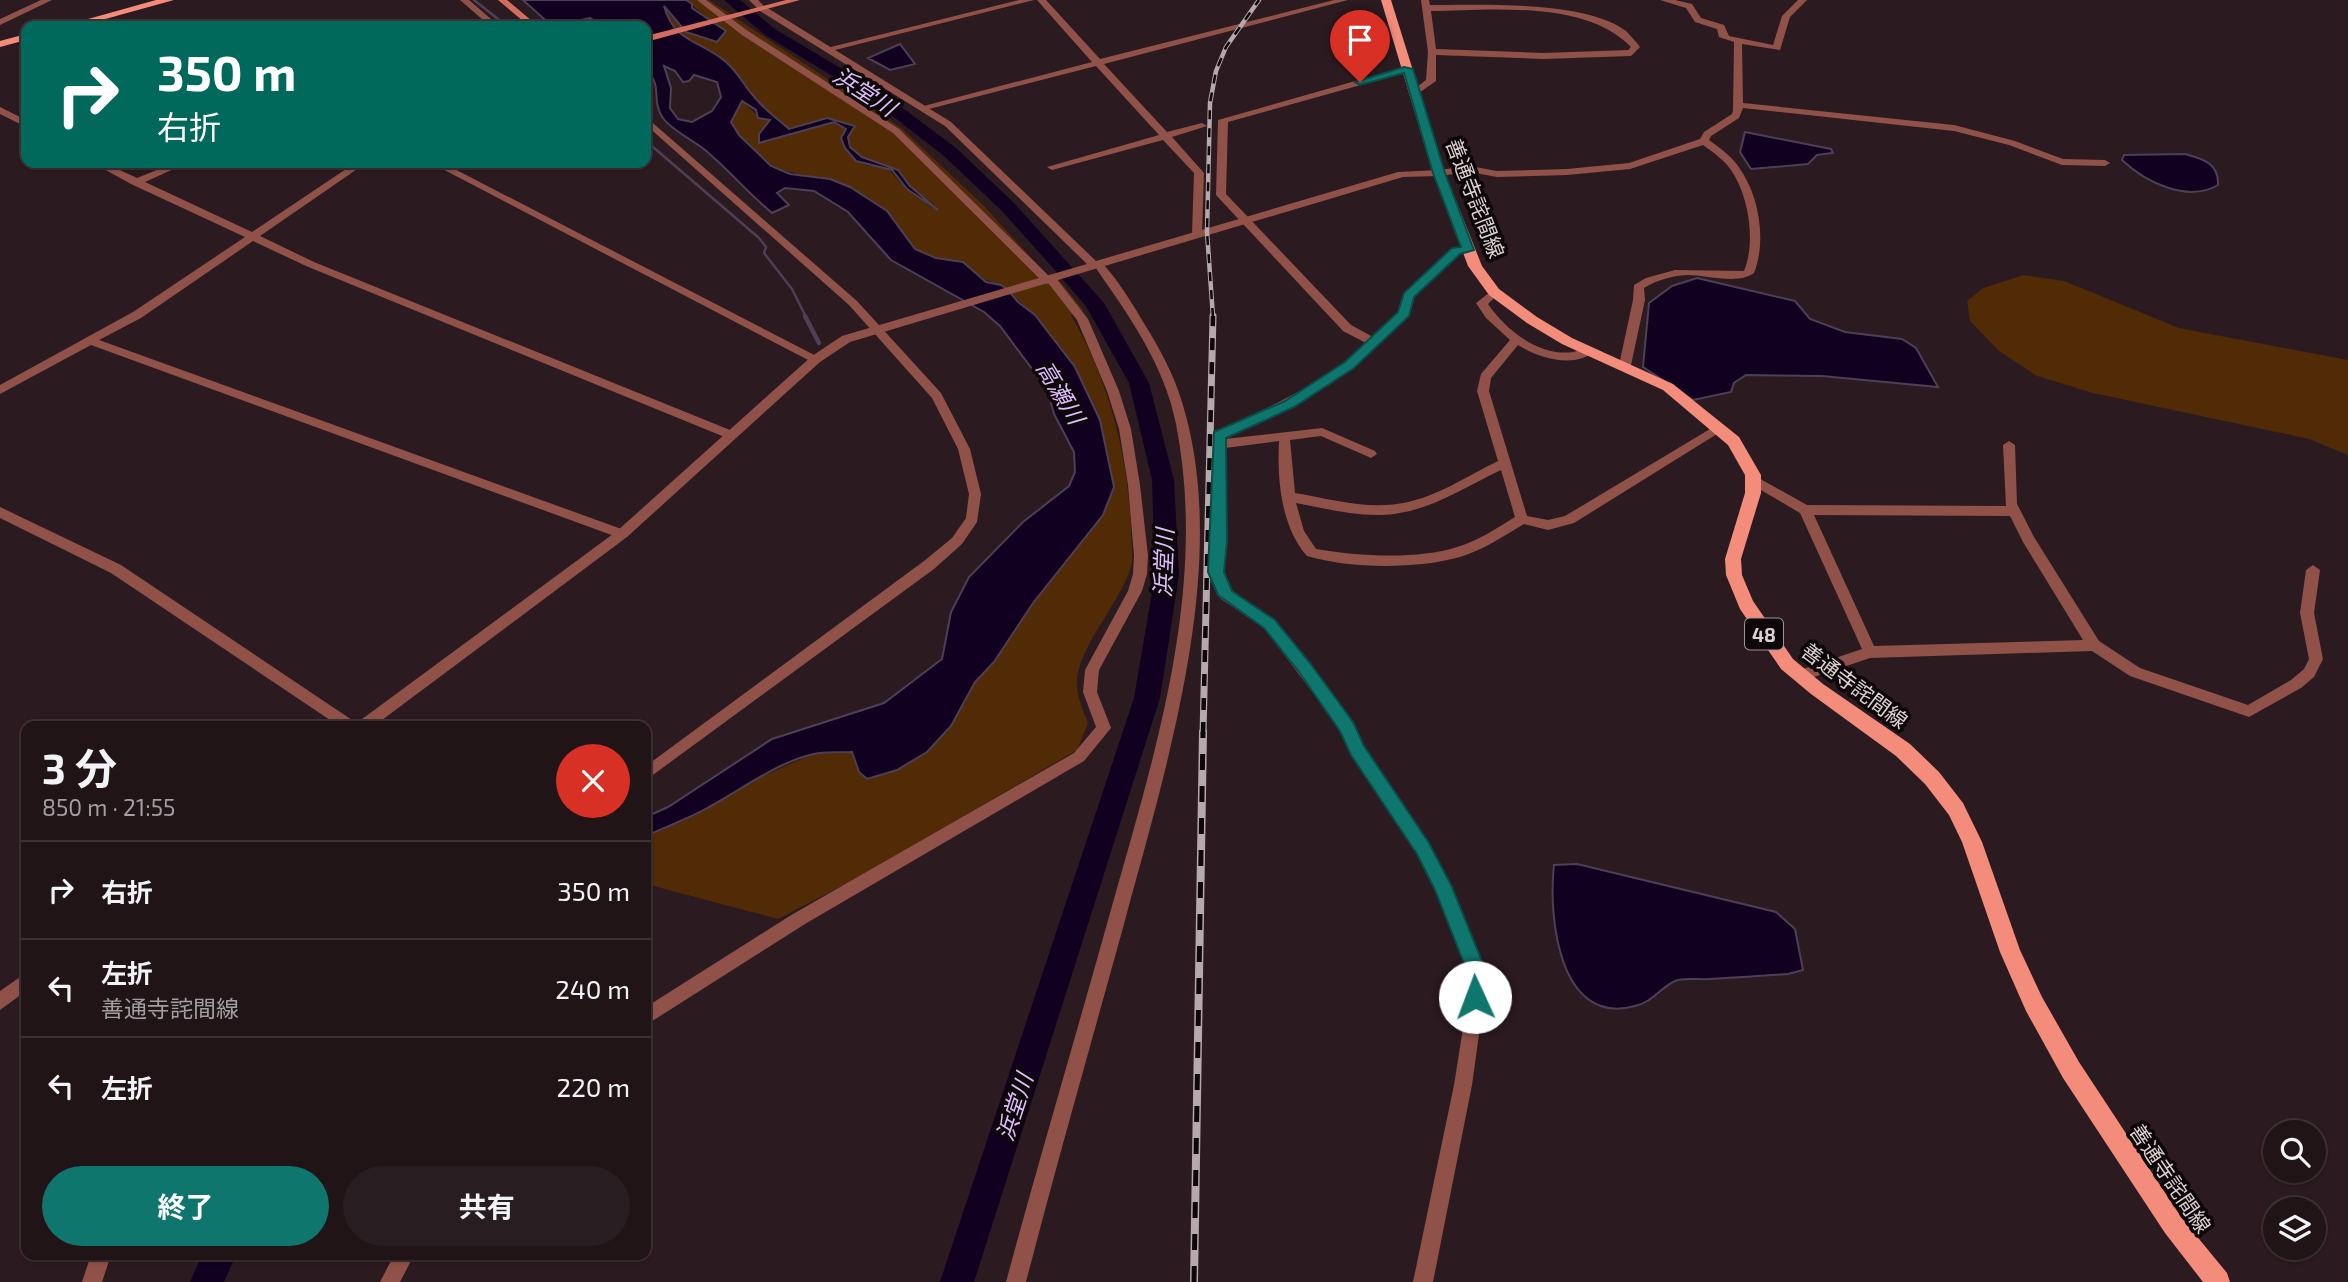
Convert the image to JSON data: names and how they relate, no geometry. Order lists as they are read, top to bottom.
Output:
{
  "streets": {
    "main road": ["善通寺詫間線", "48"]
  },
  "water": ["浜堂川", "高瀬川"],
  "page": {
    "turn": ["350 m", "右折"],
    "heading": ["3 分", "850 m · 21:55"],
    "list": [
      {
        "name": "右折",
        "value": "350 m"
      },
      {
        "name": "左折",
        "note": "善通寺詫間線",
        "value": "240 m"
      },
      {
        "name": "左折",
        "value": "220 m"
      }
    ],
    "buttons": ["終了", "共有"]
  }
}
